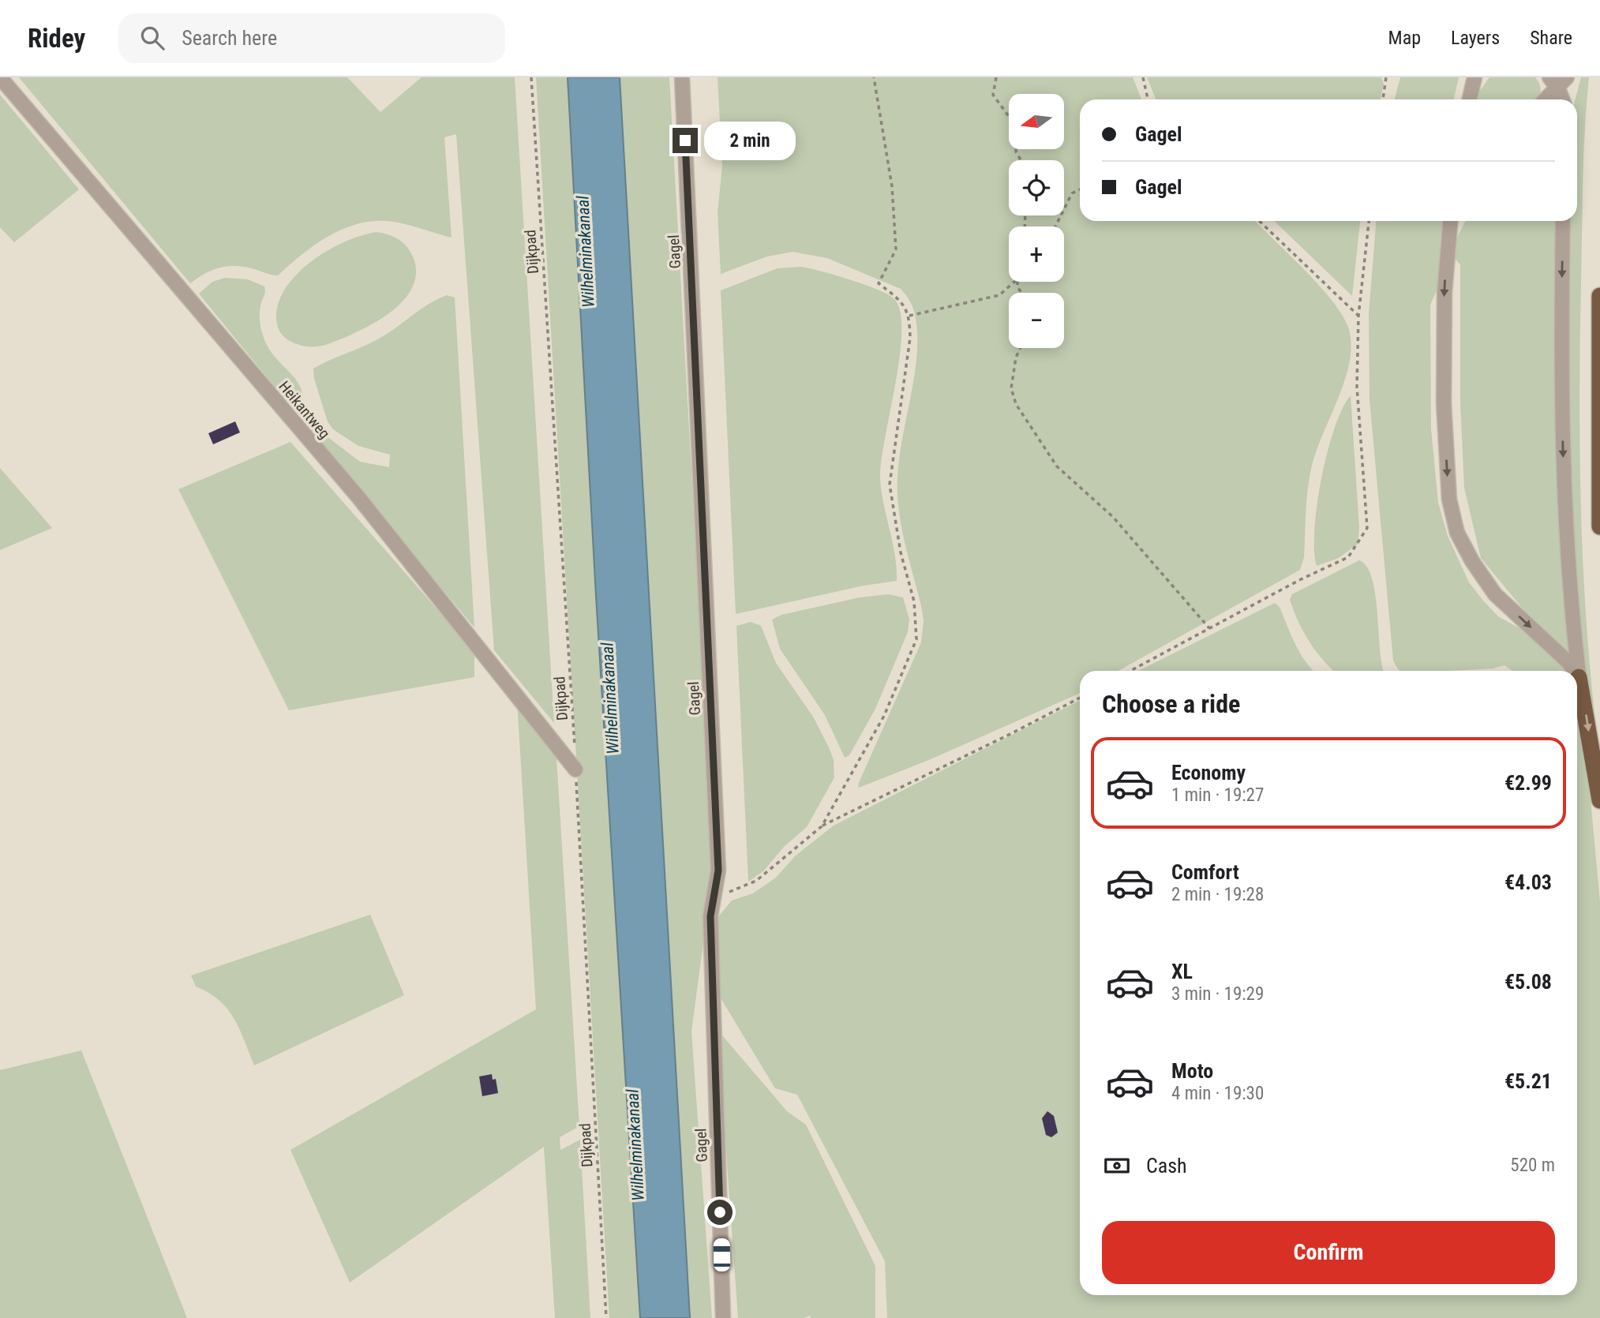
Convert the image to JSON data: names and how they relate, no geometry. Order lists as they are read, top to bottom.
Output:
{
  "streets": {
    "street": ["Gagel", "Heikantweg"],
    "path": ["Dijkpad"]
  },
  "crossings": [
    ["Dijkpad", "Heikantweg"]
  ],
  "water": ["Wilhelminakanaal"],
  "north": "left",
  "page": {
    "header": "Ridey",
    "search": "Search here",
    "nav": ["Map", "Layers", "Share"],
    "map_buttons": ["+", "−"],
    "banner": ["Gagel", "Gagel"],
    "bubble": "2 min",
    "heading": "Choose a ride",
    "list": [
      {
        "name": "Economy",
        "note": "1 min · 19:27",
        "value": "€2.99"
      },
      {
        "name": "Comfort",
        "note": "2 min · 19:28",
        "value": "€4.03"
      },
      {
        "name": "XL",
        "note": "3 min · 19:29",
        "value": "€5.08"
      },
      {
        "name": "Moto",
        "note": "4 min · 19:30",
        "value": "€5.21"
      }
    ],
    "pay": ["Cash", "520 m"],
    "buttons": "Confirm"
  }
}
